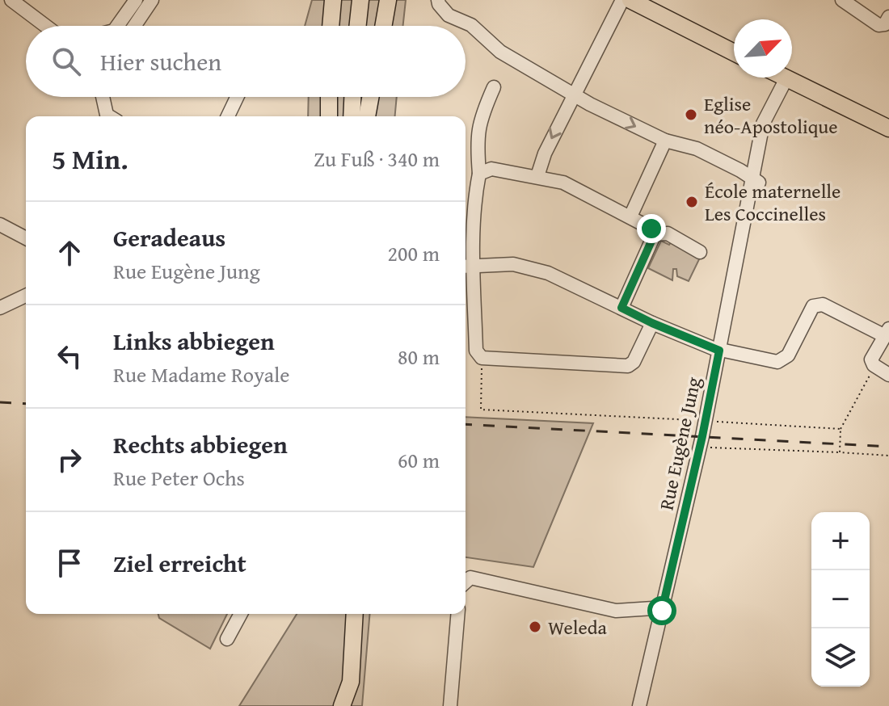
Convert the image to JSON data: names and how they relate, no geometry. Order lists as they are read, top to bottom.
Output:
{
  "streets": {
    "street": ["Rue Eugène Jung"]
  },
  "places": ["Eglise néo-Apostolique", "École maternelle Les Coccinelles", "Weleda"],
  "north": "top right",
  "page": {
    "search": "Hier suchen",
    "heading": ["5 Min.", "Zu Fuß · 340 m"],
    "list": [
      ["Geradeaus", "Rue Eugène Jung", "200 m"],
      ["Links abbiegen", "Rue Madame Royale", "80 m"],
      ["Rechts abbiegen", "Rue Peter Ochs", "60 m"],
      "Ziel erreicht"
    ],
    "map_buttons": ["+", "−"]
  }
}
